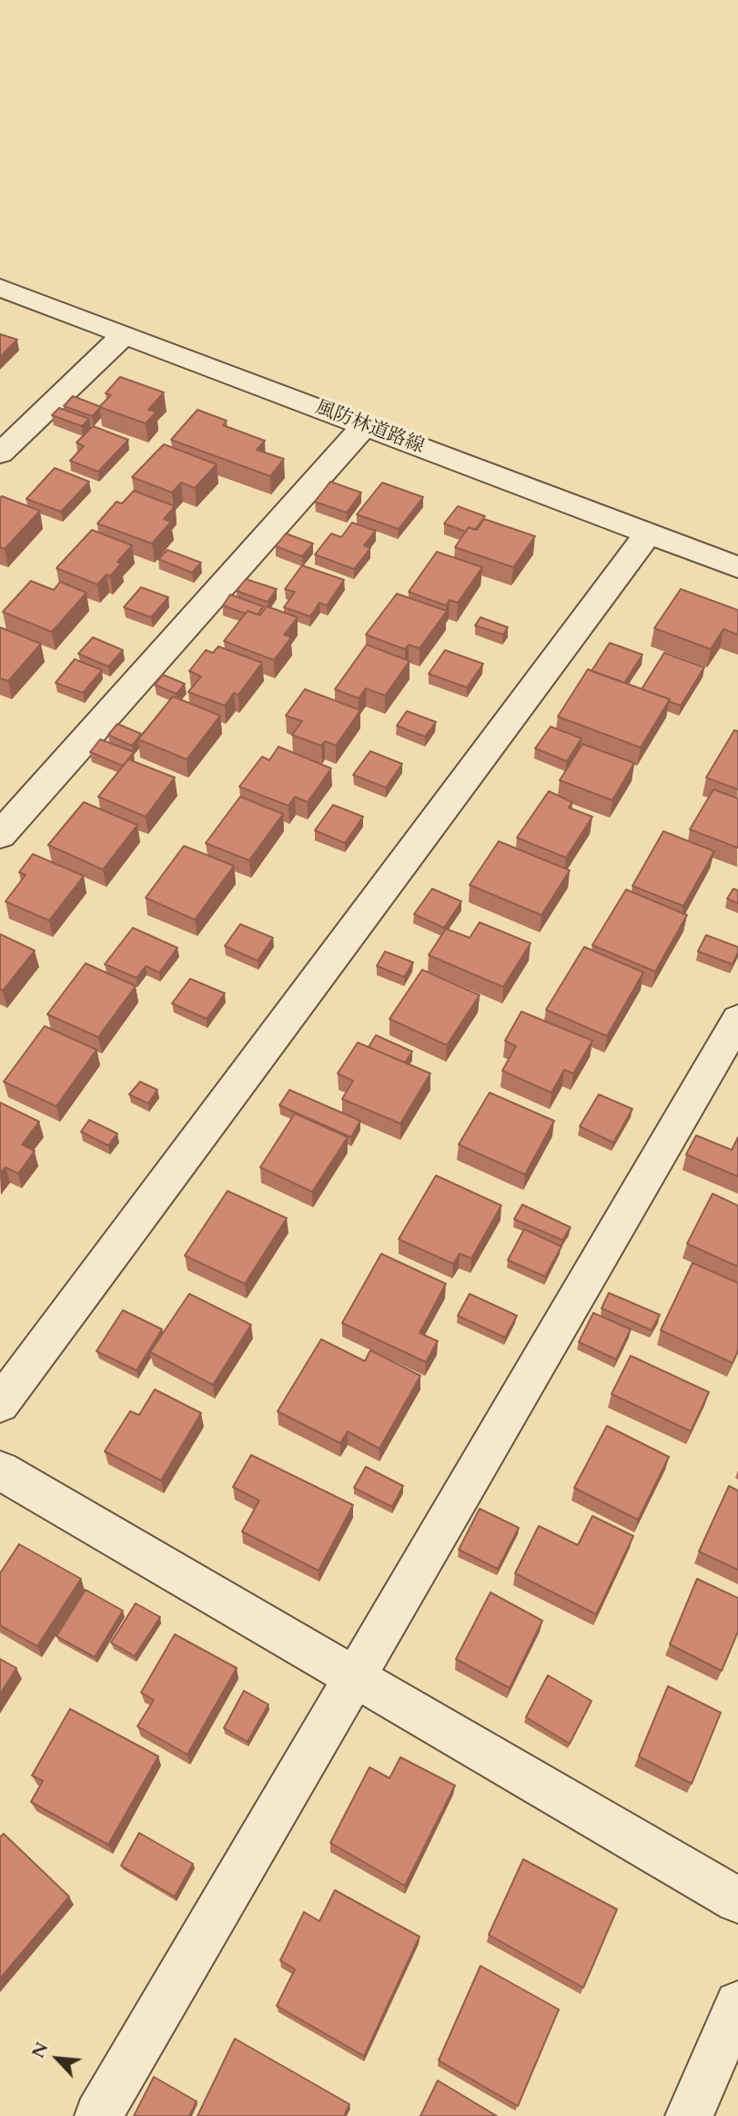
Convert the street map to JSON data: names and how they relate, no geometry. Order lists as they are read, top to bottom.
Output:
{
  "streets": {
    "street": ["風防林道路線"]
  },
  "north": "top left"
}
